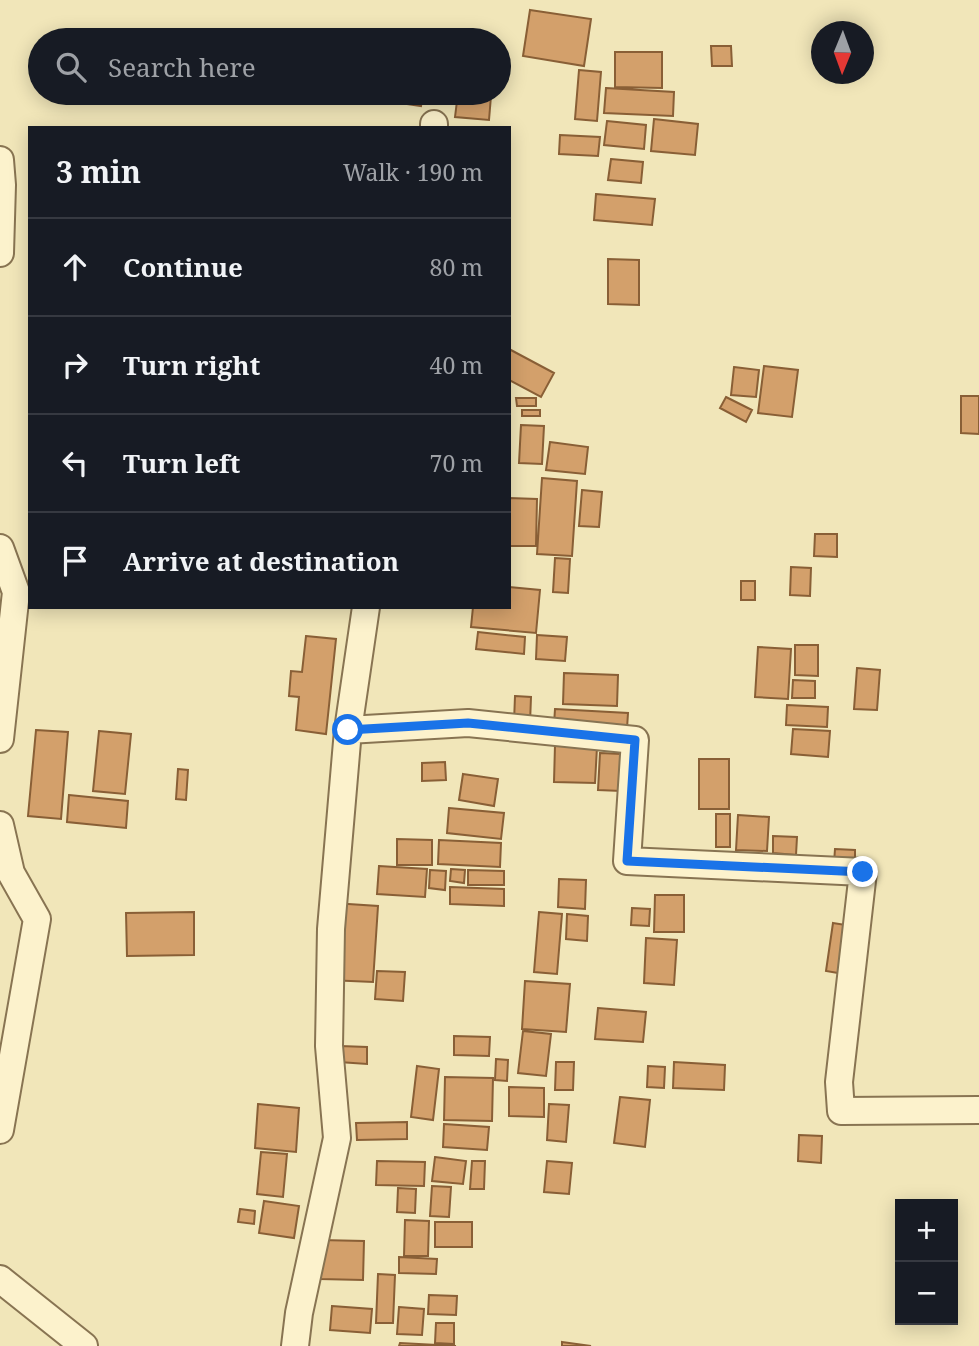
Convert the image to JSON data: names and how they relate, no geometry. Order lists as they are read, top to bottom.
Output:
{
  "north": "bottom",
  "page": {
    "search": "Search here",
    "heading": ["3 min", "Walk · 190 m"],
    "list": [
      ["Continue", "80 m"],
      ["Turn right", "40 m"],
      ["Turn left", "70 m"],
      "Arrive at destination"
    ],
    "map_buttons": ["+", "−"]
  }
}
